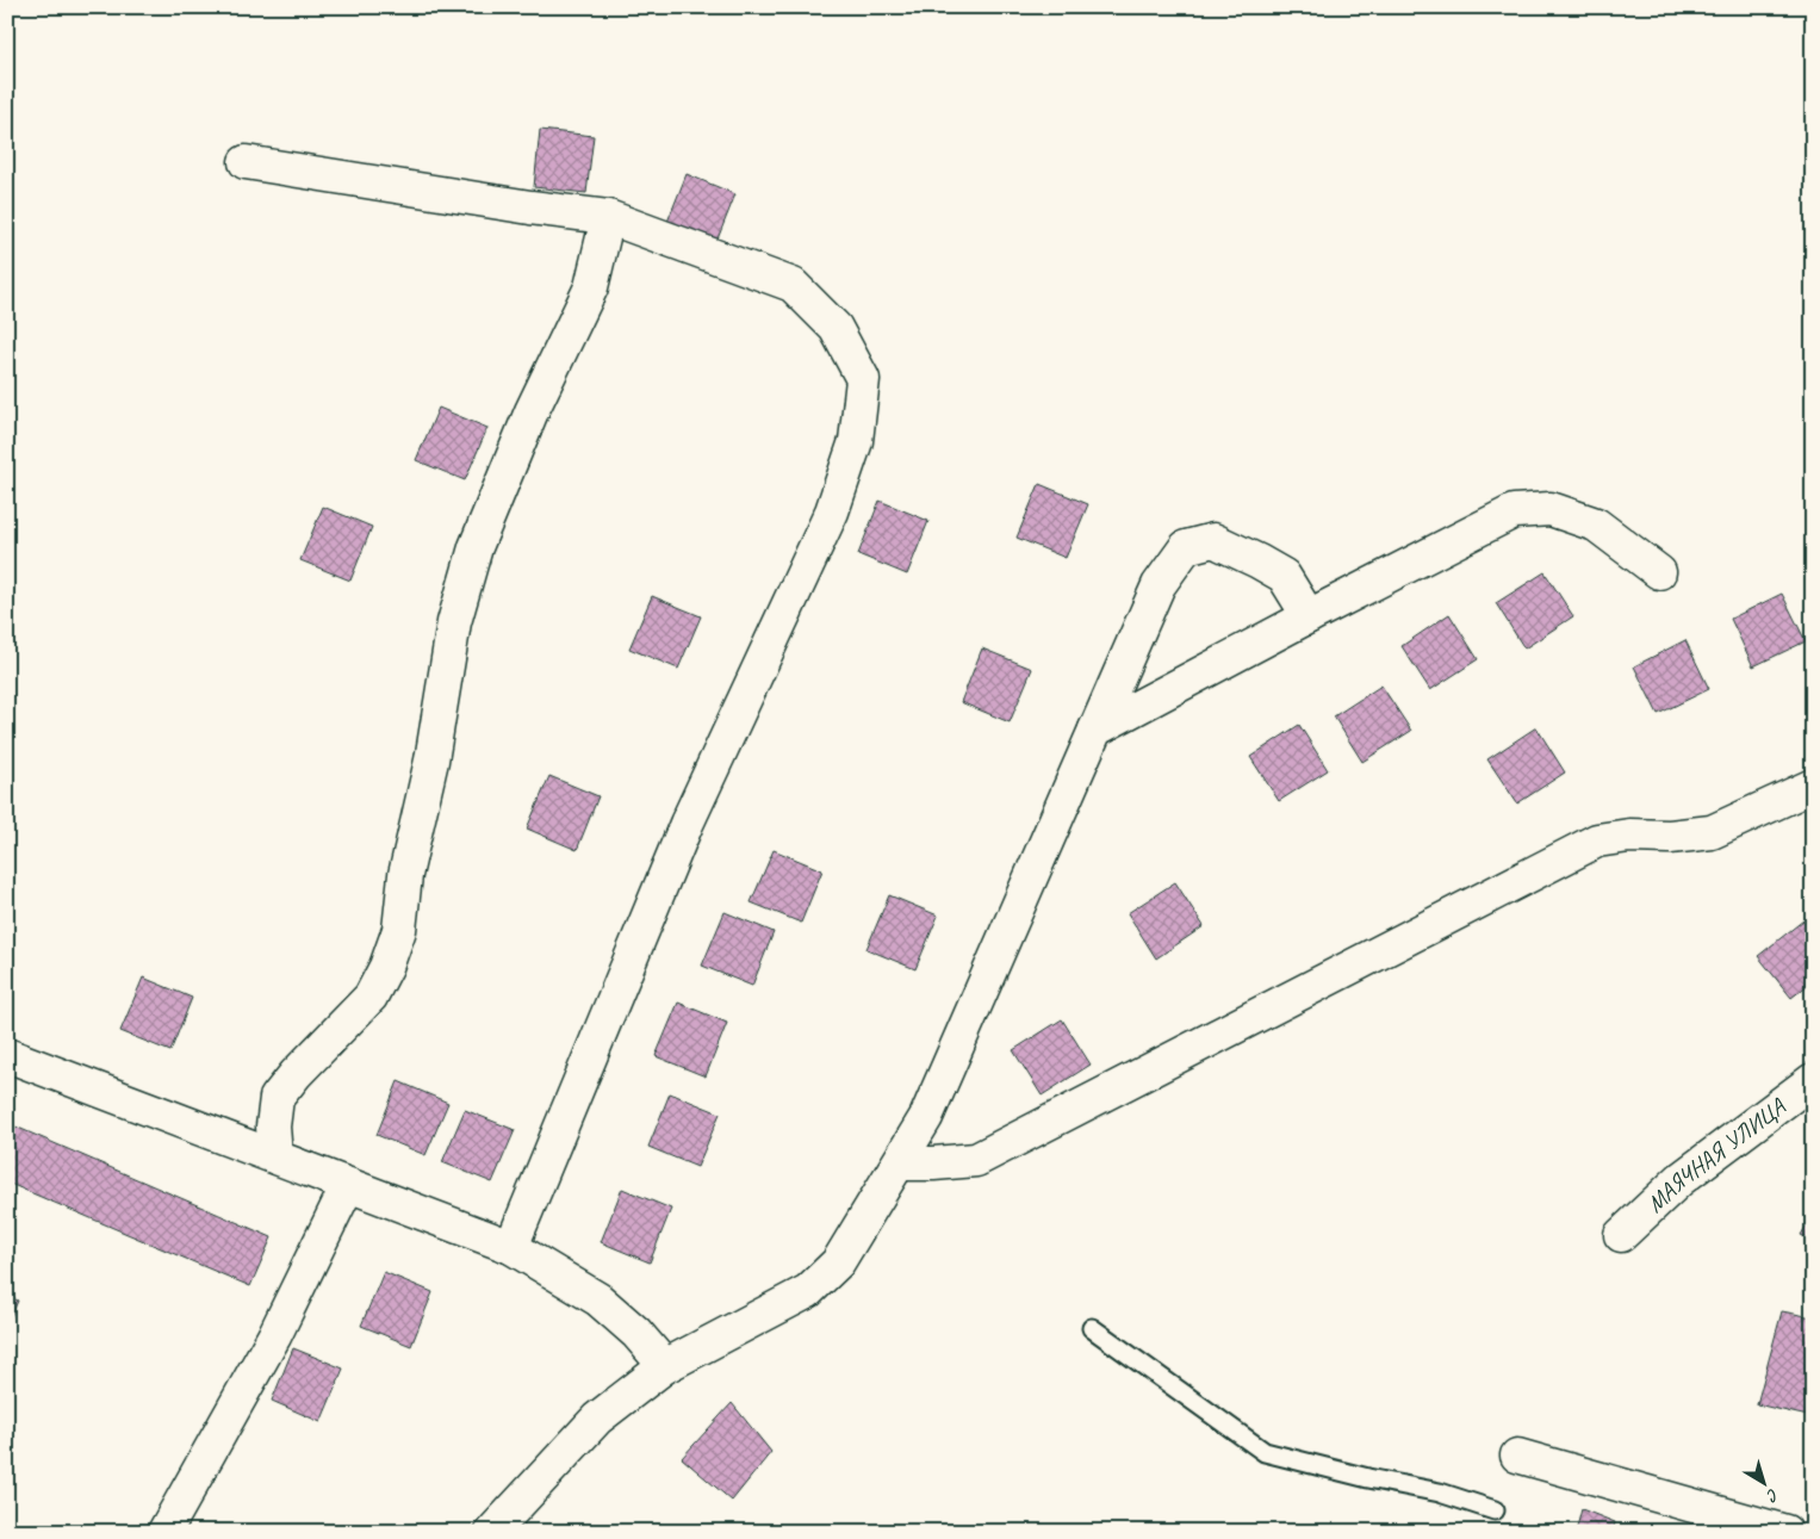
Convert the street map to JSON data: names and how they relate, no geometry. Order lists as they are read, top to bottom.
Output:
{
  "streets": {
    "street": ["МАЯЧНАЯ УЛИЦА"]
  },
  "north": "bottom right"
}
